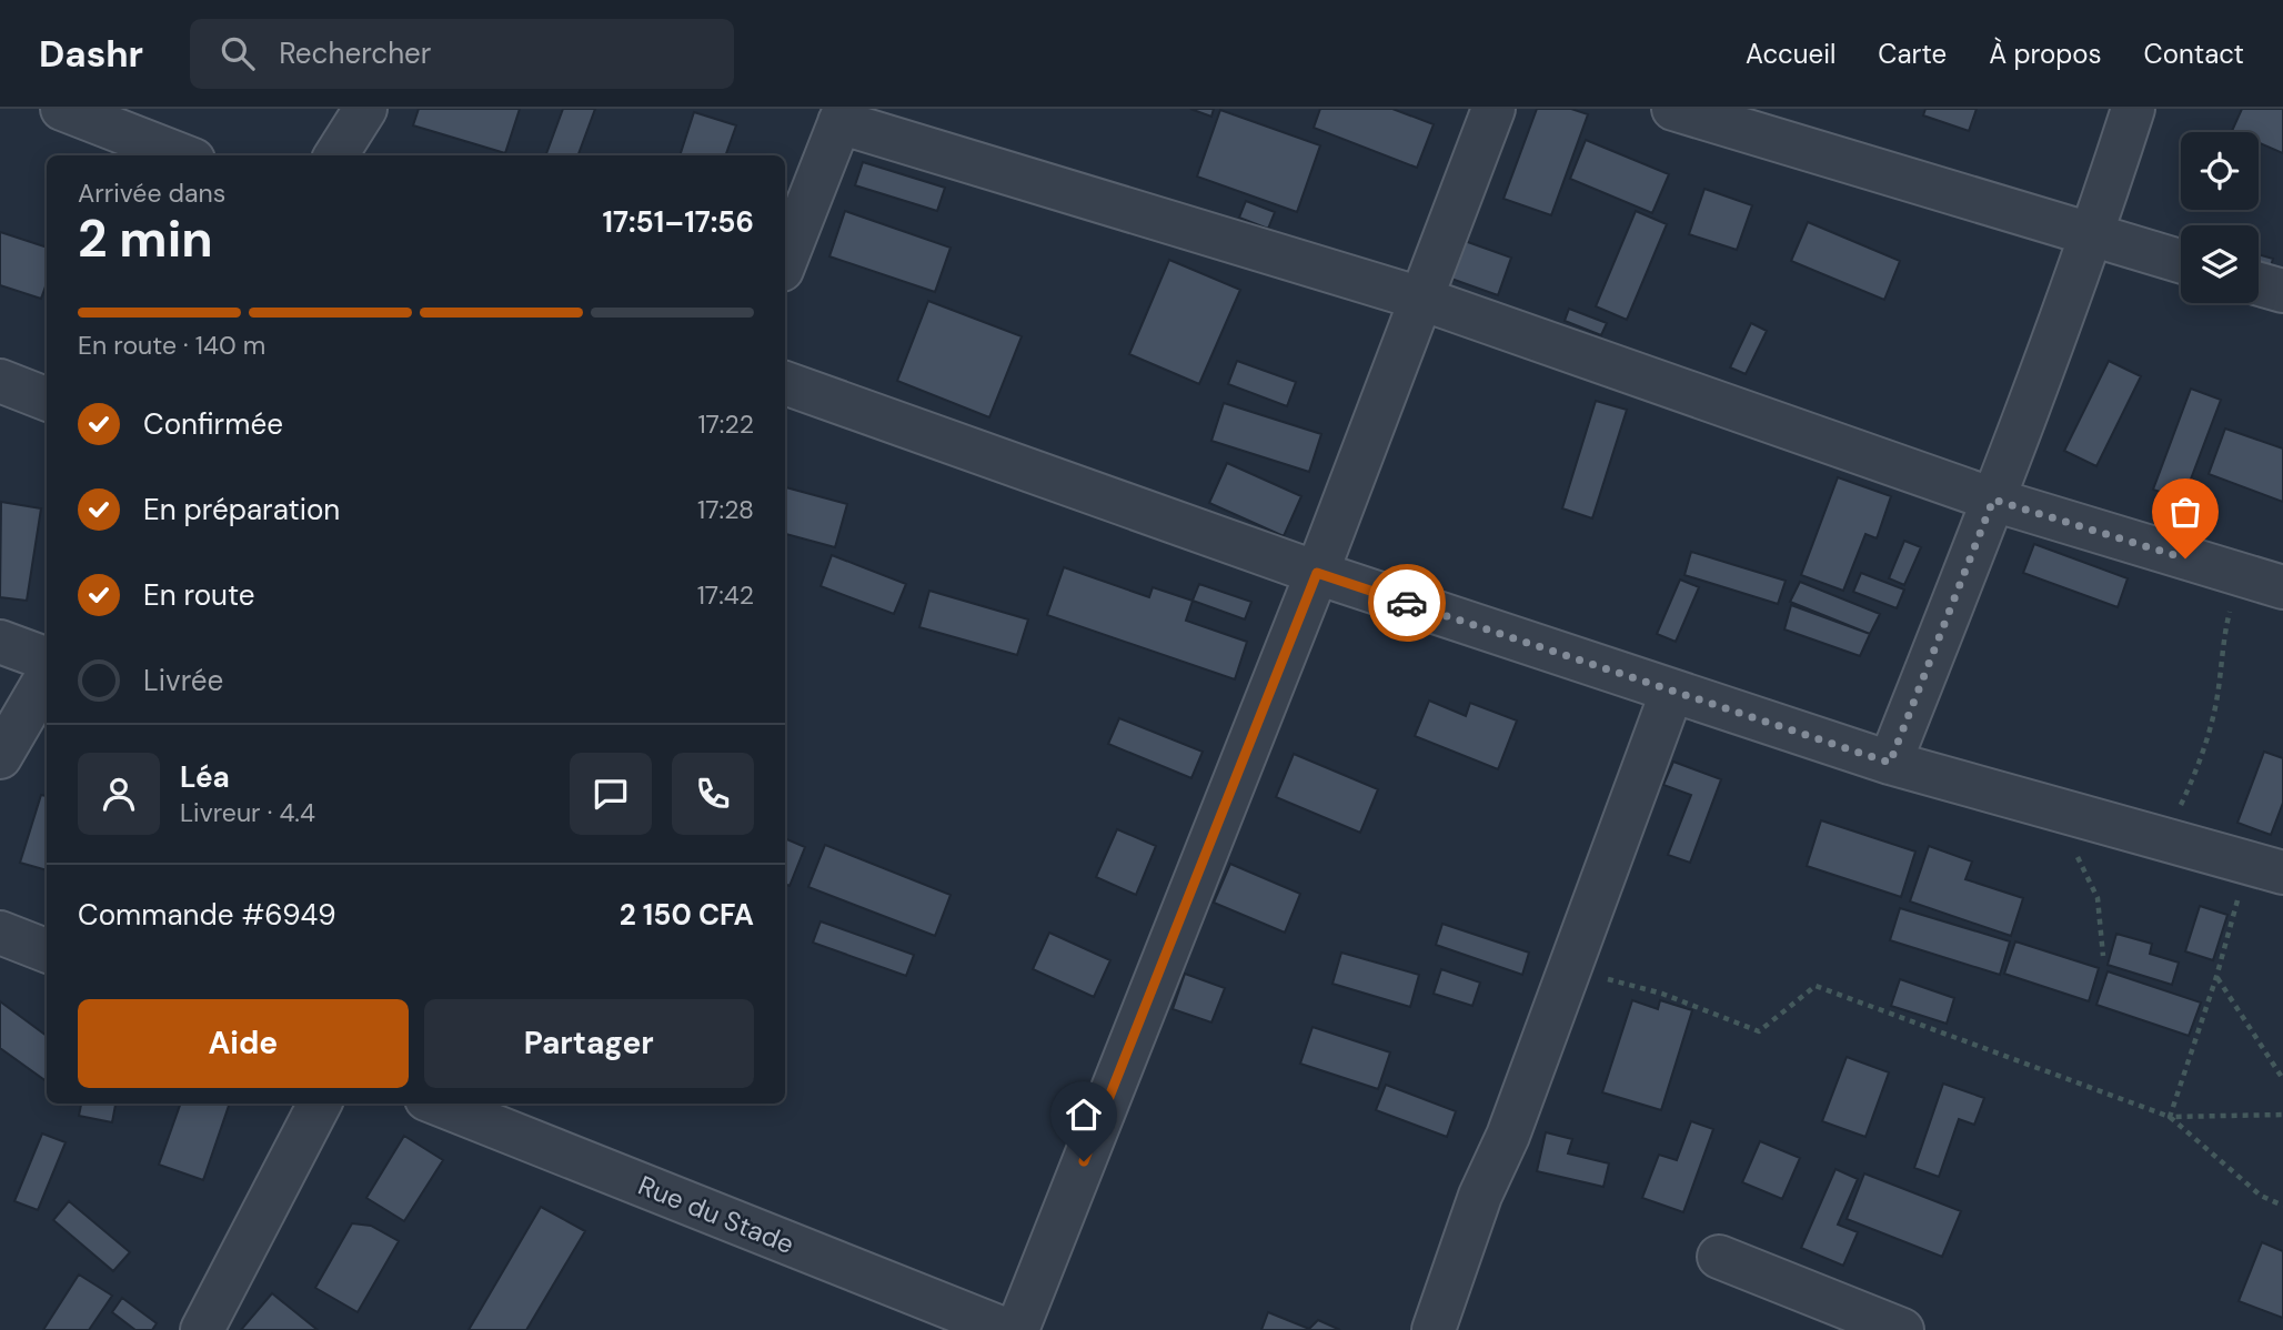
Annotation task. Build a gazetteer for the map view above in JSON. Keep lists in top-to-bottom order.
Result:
{
  "streets": {
    "street": ["Rue du Stade"]
  },
  "page": {
    "header": "Dashr",
    "search": "Rechercher",
    "nav": [
      "Accueil",
      "Carte",
      "À propos",
      "Contact"
    ],
    "heading": ["2 min", "Arrivée dans", "17:51–17:56"],
    "panel": [
      "Léa",
      "Livreur · 4.4",
      "Commande #6949",
      "2 150 CFA"
    ],
    "bar": "En route · 140 m",
    "list": [
      ["Confirmée", "17:22"],
      ["En préparation", "17:28"],
      ["En route", "17:42"],
      "Livrée"
    ],
    "buttons": ["Aide", "Partager"]
  }
}
